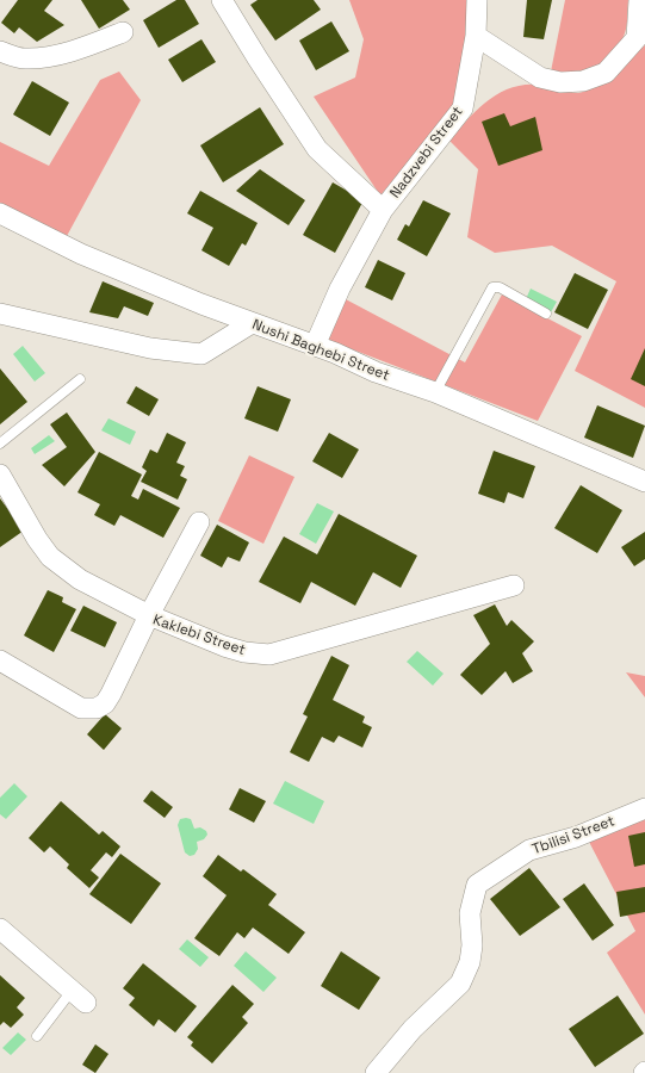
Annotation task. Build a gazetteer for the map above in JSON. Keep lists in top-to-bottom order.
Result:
{
  "streets": {
    "street": [
      "Nadzvebi Street",
      "Nushi Baghebi Street",
      "Kaklebi Street",
      "Tbilisi Street"
    ]
  },
  "crossings": [
    ["Nadzvebi Street", "Nushi Baghebi Street"]
  ]
}
